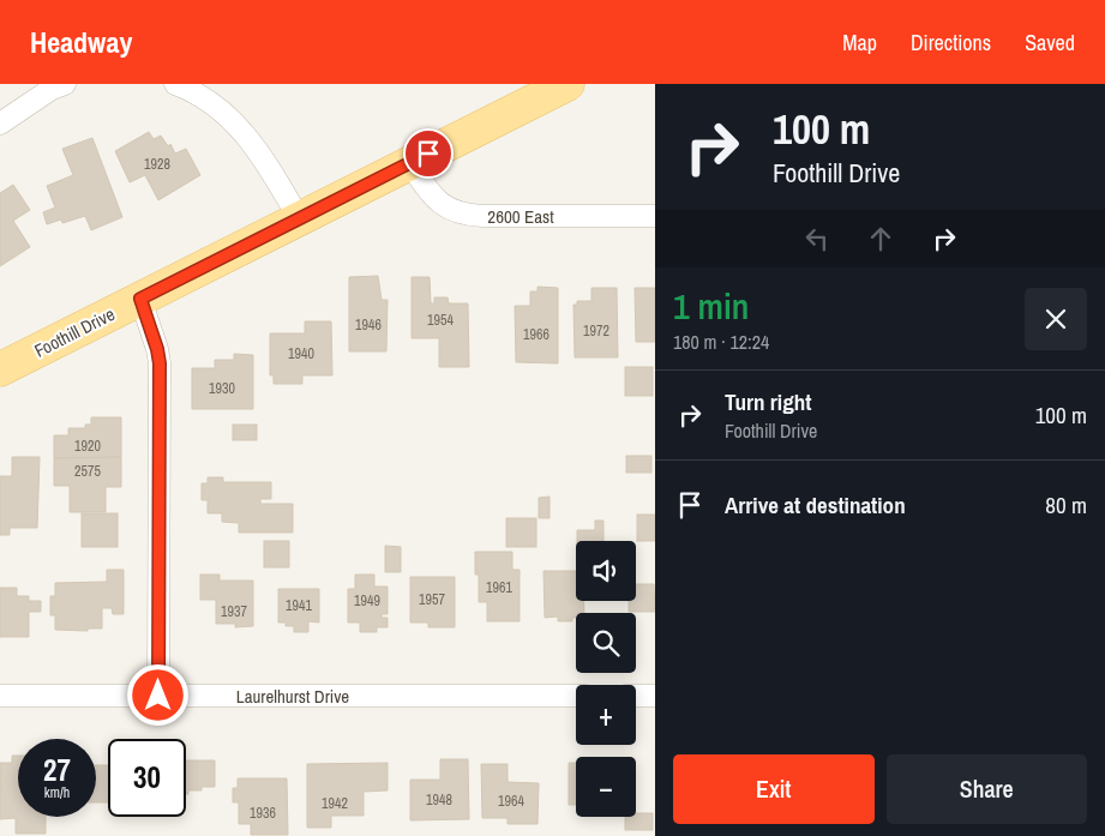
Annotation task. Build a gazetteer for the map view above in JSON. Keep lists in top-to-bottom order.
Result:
{
  "streets": {
    "main road": ["Foothill Drive"],
    "street": ["2600 East", "Laurelhurst Drive"]
  },
  "crossings": [
    ["2600 East", "Foothill Drive"]
  ],
  "house_numbers": [
    "1928",
    "1954",
    "1946",
    "1972",
    "1966",
    "1940",
    "1930",
    "1920",
    "2575",
    "1961",
    "1957",
    "1949",
    "1941",
    "1937",
    "1948",
    "1964",
    "1942",
    "1936"
  ],
  "page": {
    "header": "Headway",
    "nav": ["Map", "Directions", "Saved"],
    "turn": ["100 m", "Foothill Drive"],
    "heading": ["1 min", "180 m · 12:24"],
    "list": [
      {
        "name": "Turn right",
        "note": "Foothill Drive",
        "value": "100 m"
      },
      {
        "name": "Arrive at destination",
        "value": "80 m"
      }
    ],
    "map_buttons": ["+", "−"],
    "speed": "27 km/h",
    "limit": "30",
    "buttons": ["Exit", "Share"]
  }
}
